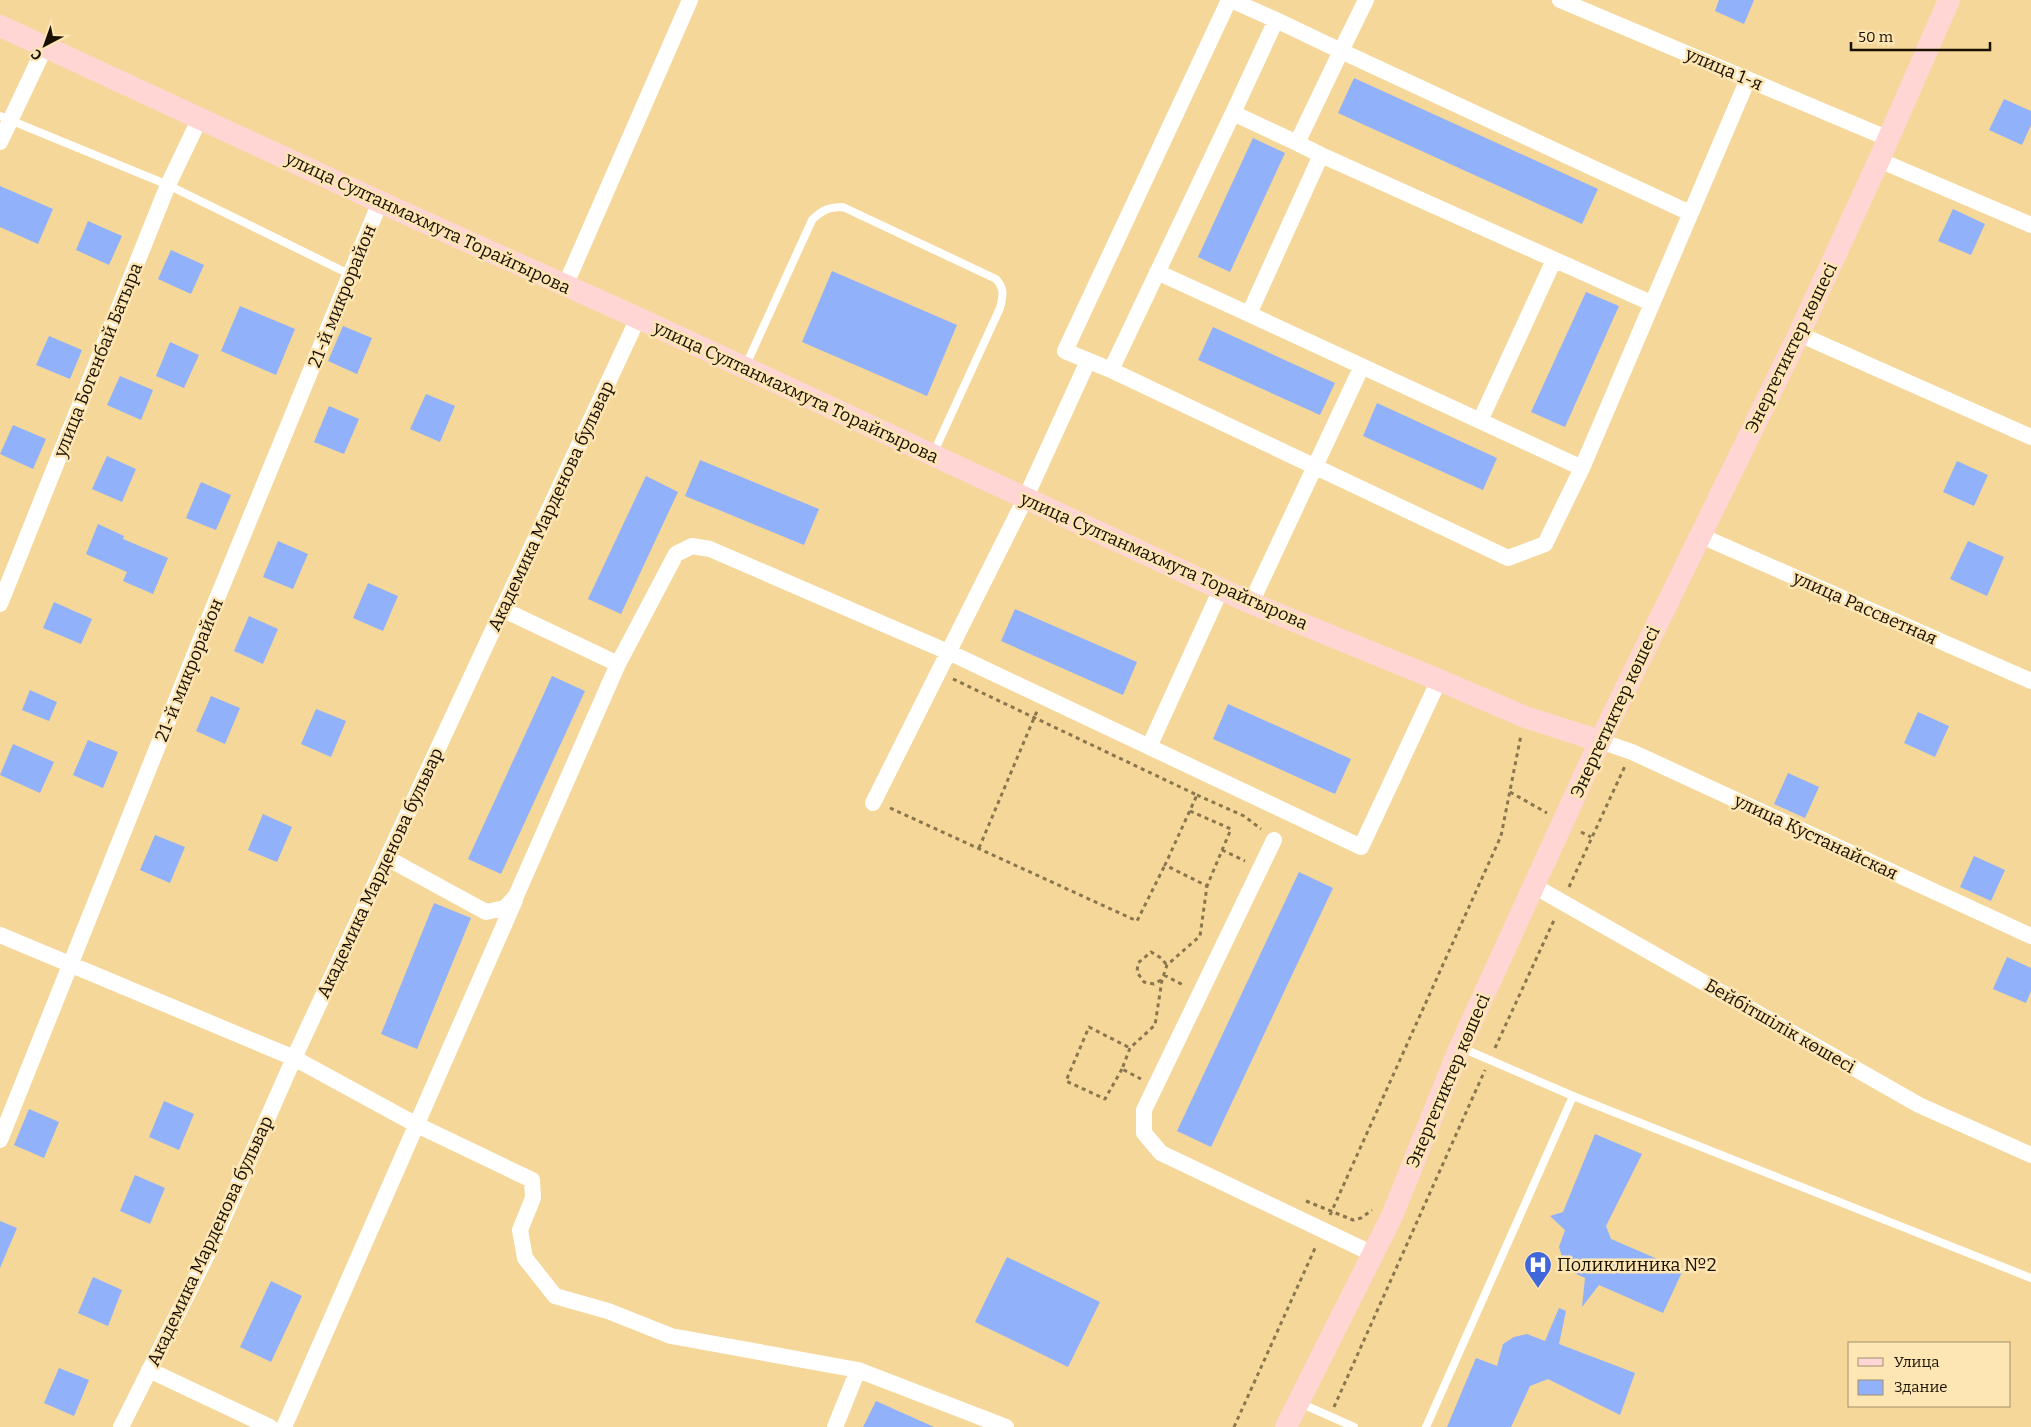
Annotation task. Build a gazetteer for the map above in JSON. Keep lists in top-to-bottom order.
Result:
{
  "streets": {
    "main road": ["улица Султанмахмута Торайгырова", "Энергетиктер көшесі"],
    "street": [
      "улица 1-я",
      "21-й микрорайон",
      "улица Богенбай Батыра",
      "Академика Марденова бульвар",
      "улица Рассветная",
      "улица Кустанайская",
      "Бейбітшілік көшесі"
    ]
  },
  "crossings": [
    ["улица 1-я", "Энергетиктер көшесі"],
    ["улица Султанмахмута Торайгырова", "21-й микрорайон"],
    ["улица Султанмахмута Торайгырова", "Энергетиктер көшесі"],
    ["улица Султанмахмута Торайгырова", "улица Богенбай Батыра"],
    ["улица Султанмахмута Торайгырова", "Академика Марденова бульвар"],
    ["улица Султанмахмута Торайгырова", "улица Кустанайская"],
    ["Энергетиктер көшесі", "улица Рассветная"],
    ["Энергетиктер көшесі", "улица Кустанайская"],
    ["Энергетиктер көшесі", "Бейбітшілік көшесі"]
  ],
  "places": {
    "hospital": ["Поликлиника №2"]
  },
  "legend": ["Улица", "Здание"],
  "scale_bar": "50 m",
  "north": "bottom left"
}
